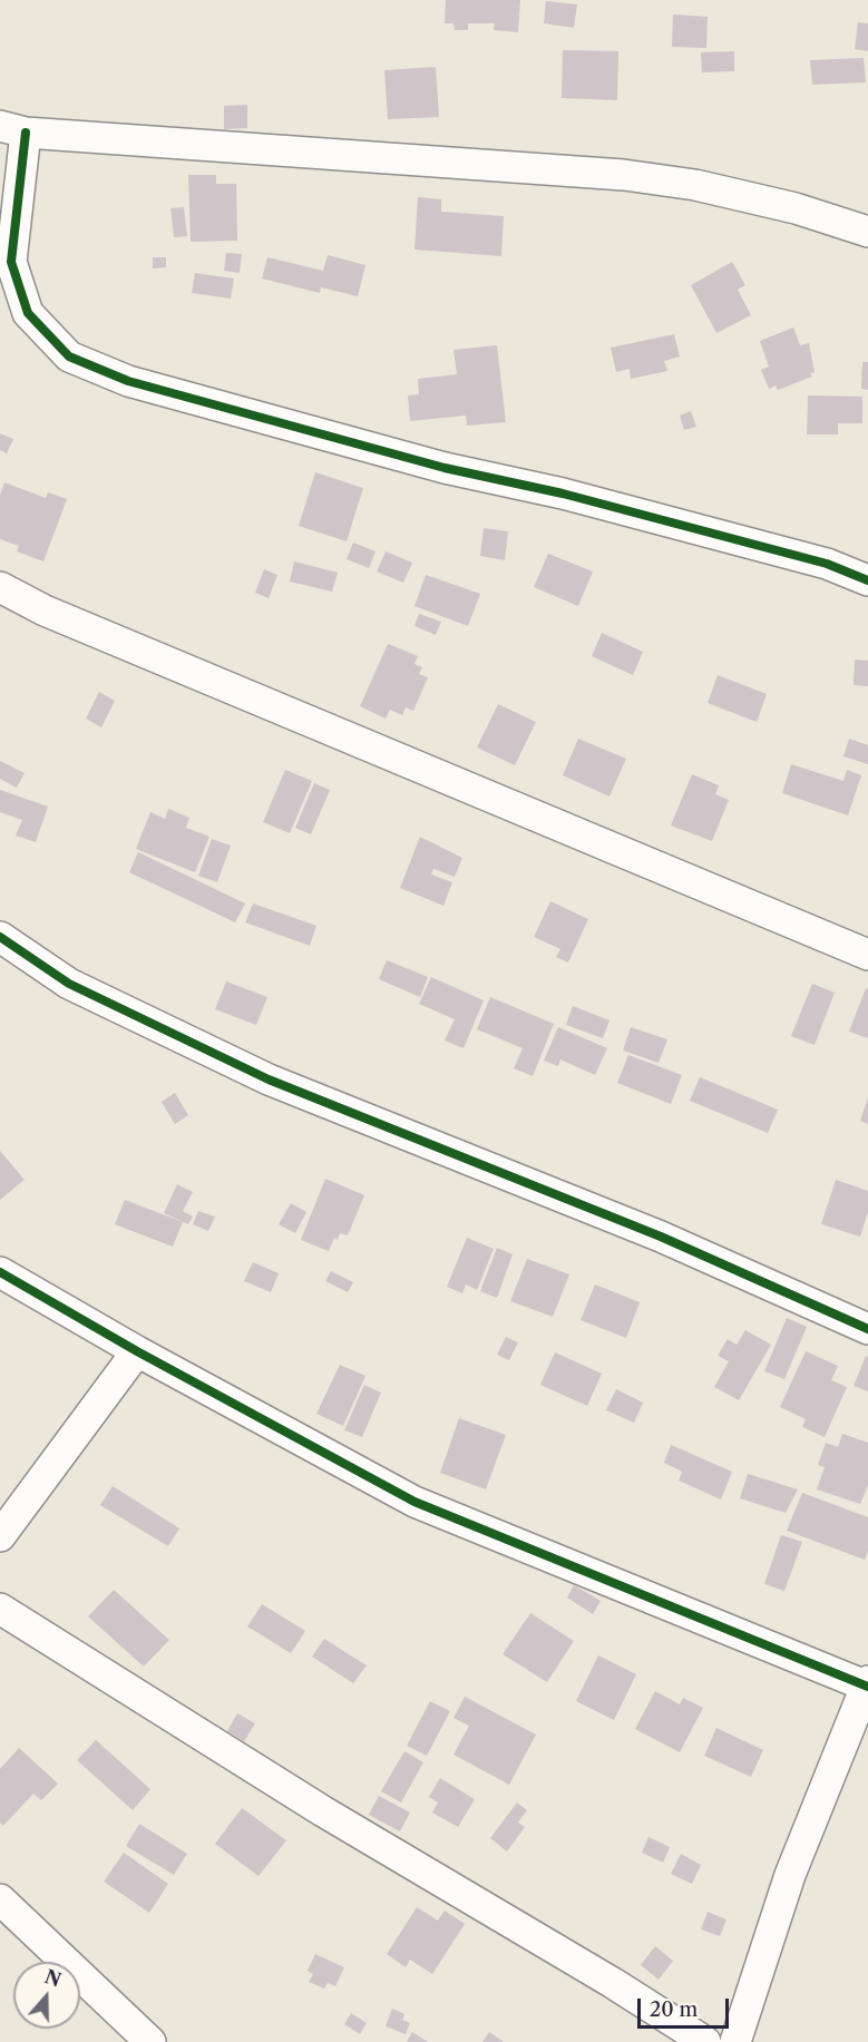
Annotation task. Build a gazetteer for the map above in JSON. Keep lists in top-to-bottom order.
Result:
{
  "scale_bar": "20 m",
  "north": "top"
}
